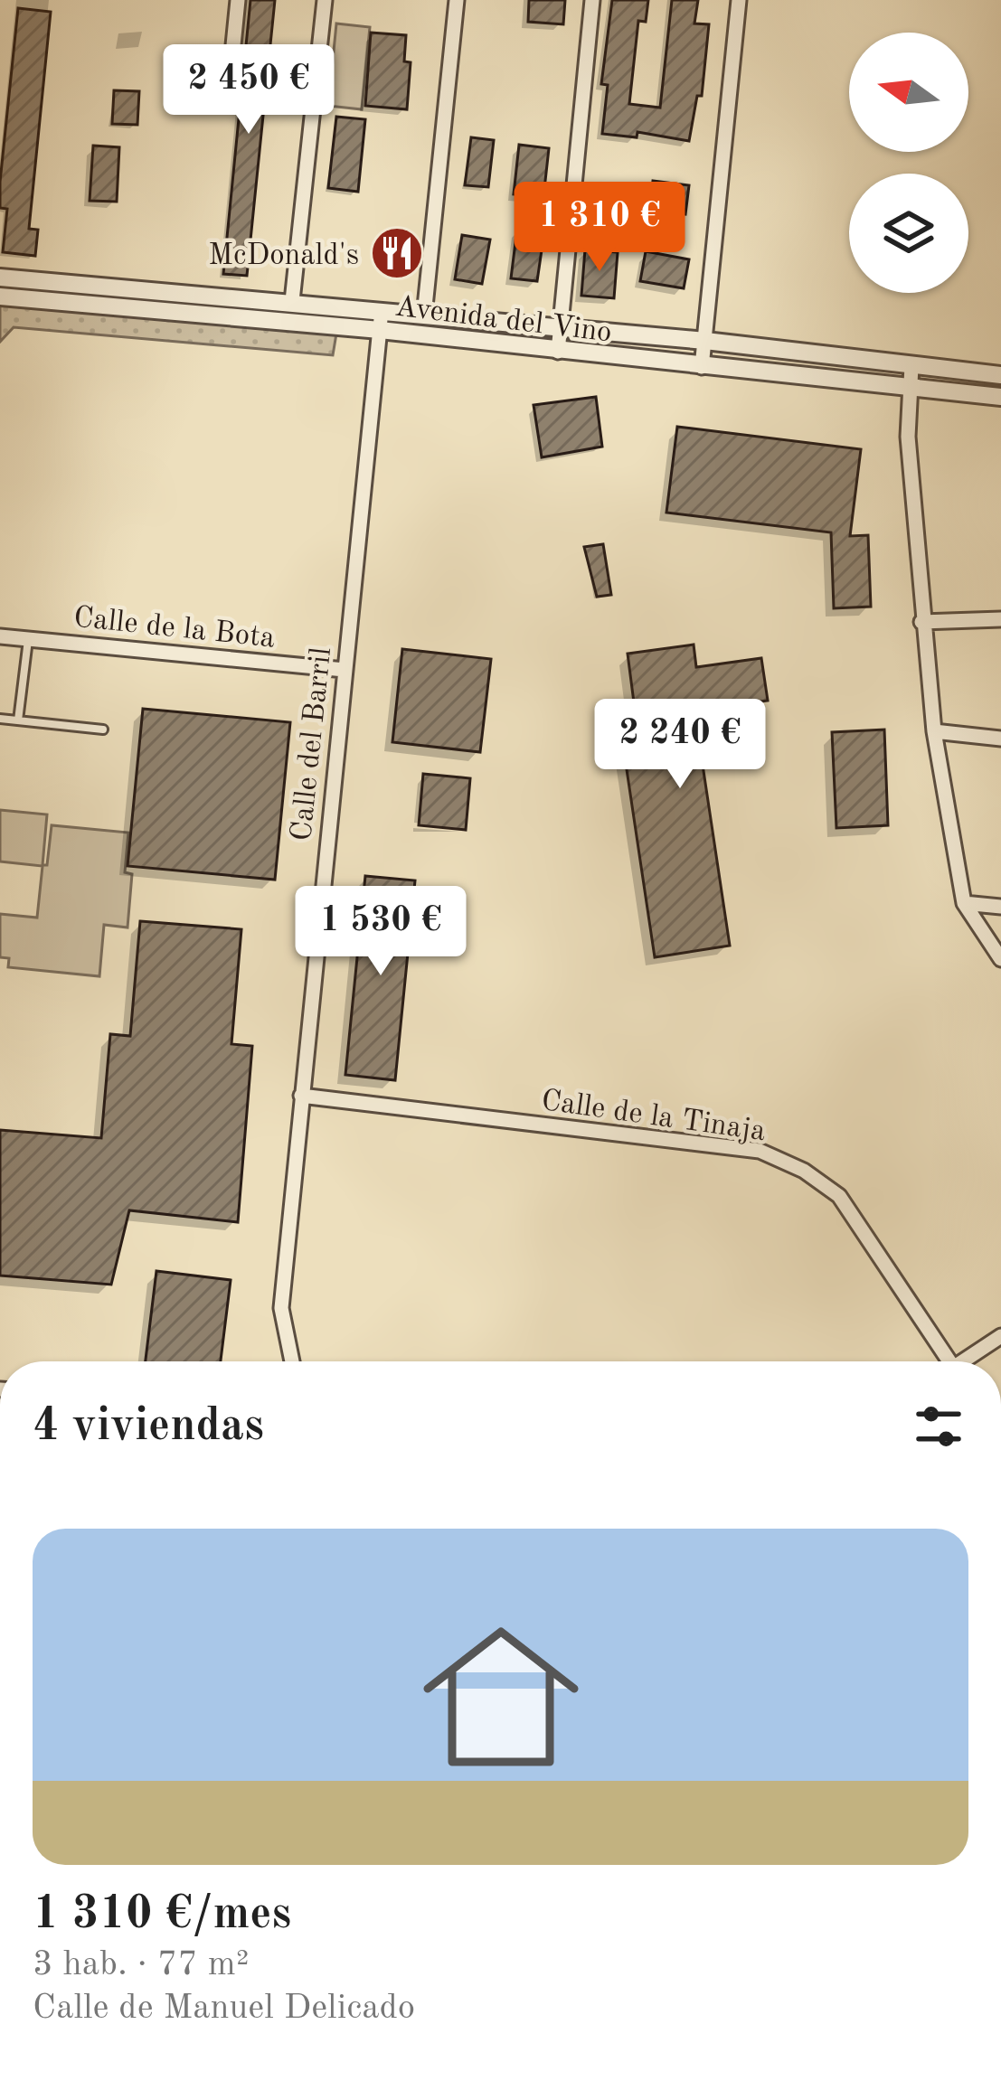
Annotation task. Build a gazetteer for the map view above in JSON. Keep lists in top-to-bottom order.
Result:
{
  "streets": {
    "street": [
      "Avenida del Vino",
      "Calle de la Bota",
      "Calle del Barril",
      "Calle de la Tinaja"
    ]
  },
  "crossings": [
    ["Avenida del Vino", "Calle del Barril"],
    ["Calle de la Bota", "Calle del Barril"],
    ["Calle del Barril", "Calle de la Tinaja"]
  ],
  "places": {
    "restaurant": ["McDonald's"]
  },
  "north": "left",
  "page": {
    "price": [
      "2 450 €",
      "1 310 €",
      "2 240 €",
      "1 530 €"
    ],
    "heading": "4 viviendas",
    "list": [
      {
        "name": "1 310 €/mes",
        "note": "3 hab. · 77 m² · Calle de Manuel Delicado"
      }
    ]
  }
}
